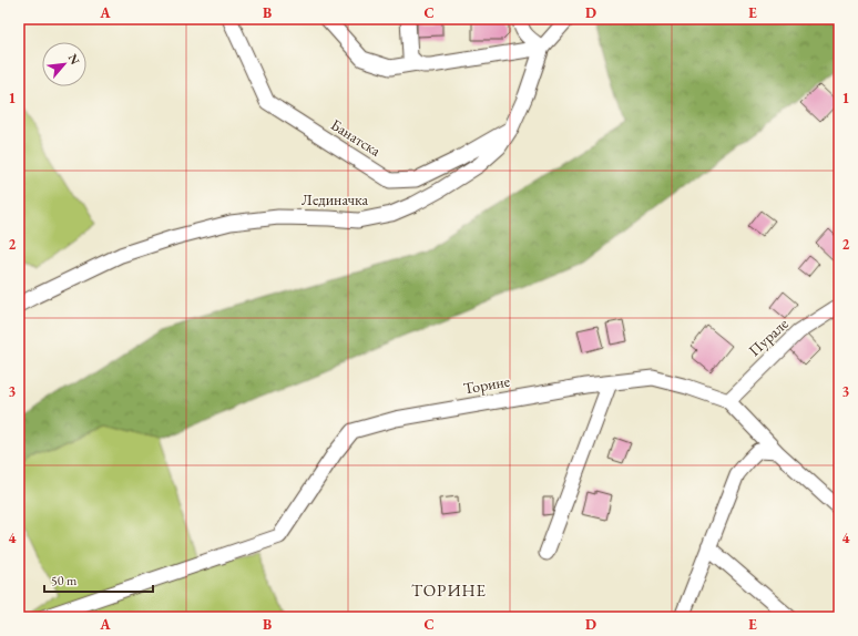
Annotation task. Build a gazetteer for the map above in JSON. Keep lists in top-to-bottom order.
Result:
{
  "streets": {
    "street": [
      "Банатска",
      "Лединачка",
      "Пурале",
      "Торине"
    ]
  },
  "crossings": [
    ["Банатска", "Лединачка"],
    ["Пурале", "Торине"]
  ],
  "districts": ["ТОРИНЕ"],
  "scale_bar": "50 m",
  "north": "top right",
  "grid": {
    "columns": [
      "A",
      "B",
      "C",
      "D",
      "E"
    ],
    "rows": [
      "1",
      "2",
      "3",
      "4"
    ]
  }
}
